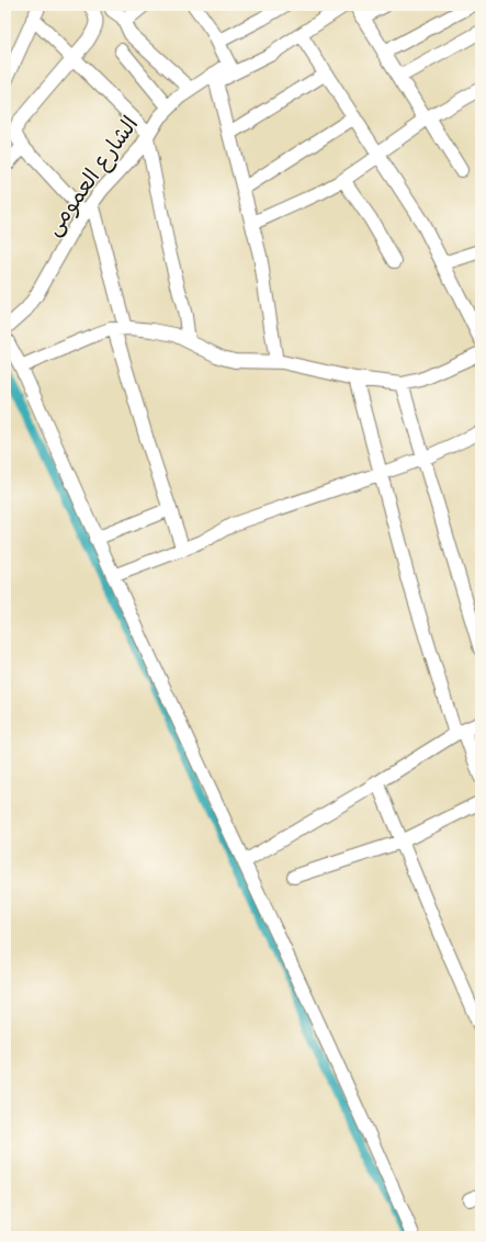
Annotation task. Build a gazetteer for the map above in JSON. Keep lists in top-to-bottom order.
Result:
{
  "streets": {
    "street": ["الشارع العمومى"]
  }
}
